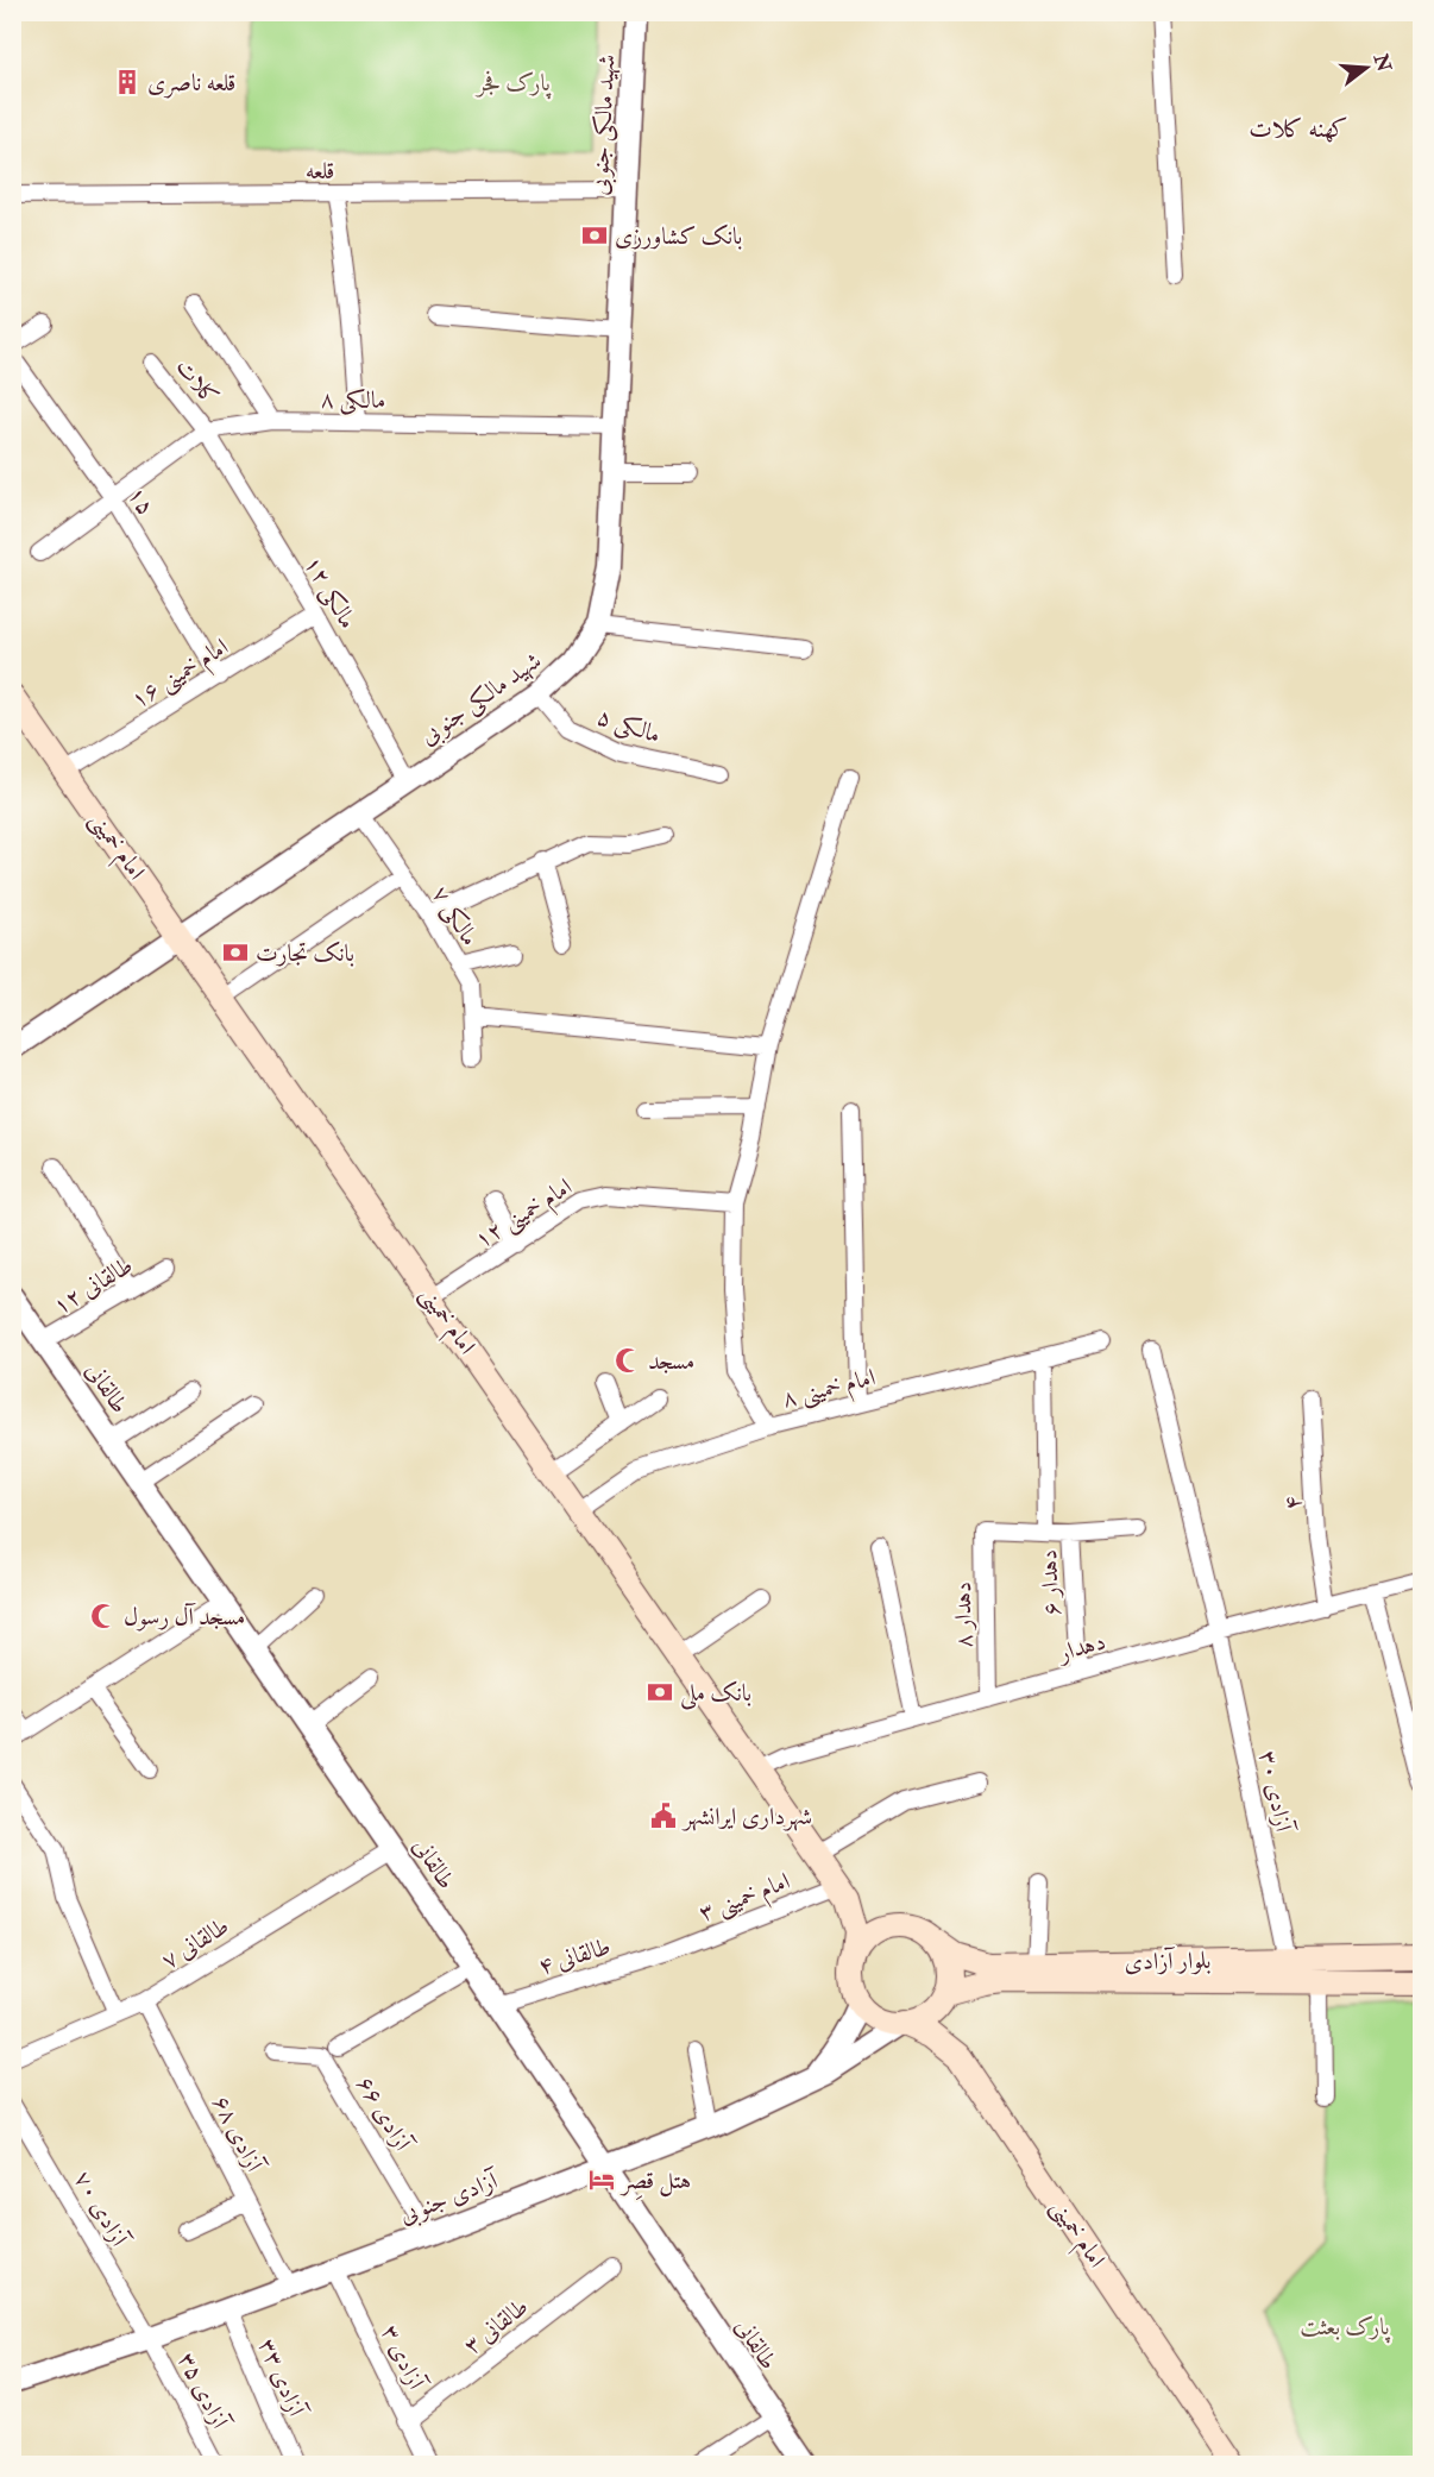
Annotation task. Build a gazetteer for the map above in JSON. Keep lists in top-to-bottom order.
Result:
{
  "streets": {
    "main road": ["امام خمینی", "بلوار آزادی"],
    "street": [
      "شهید مالکی جنوبی",
      "قلعه",
      "کلات",
      "مالکی ۸",
      "۱۵",
      "مالکی ۱۲",
      "امام خمینی ۱۶",
      "مالکی ۵",
      "مالکی ۷",
      "امام خمینی ۱۲",
      "طالقانی ۱۲",
      "طالقانی",
      "امام خمینی ۸",
      "۴",
      "دهدار ۶",
      "دهدار ۸",
      "دهدار",
      "آزادی ۳۰",
      "امام خمینی ۳",
      "طالقانی ۷",
      "طالقانی ۴",
      "آزادی ۶۶",
      "آزادی ۶۸",
      "آزادی جنوبی",
      "آزادی ۷۰",
      "طالقانی ۳",
      "آزادی ۳",
      "آزادی ۳۳",
      "آزادی ۳۵"
    ]
  },
  "crossings": [
    ["شهید مالکی جنوبی", "قلعه"],
    ["شهید مالکی جنوبی", "مالکی ۸"],
    ["شهید مالکی جنوبی", "مالکی ۱۲"],
    ["شهید مالکی جنوبی", "مالکی ۵"],
    ["شهید مالکی جنوبی", "امام خمینی"],
    ["شهید مالکی جنوبی", "مالکی ۷"],
    ["کلات", "مالکی ۸"],
    ["کلات", "مالکی ۱۲"],
    ["مالکی ۸", "۱۵"],
    ["مالکی ۸", "مالکی ۱۲"],
    ["۱۵", "امام خمینی ۱۶"],
    ["مالکی ۱۲", "امام خمینی ۱۶"],
    ["امام خمینی ۱۶", "امام خمینی"],
    ["امام خمینی", "امام خمینی ۱۲"],
    ["امام خمینی", "امام خمینی ۸"],
    ["امام خمینی", "دهدار"],
    ["امام خمینی", "امام خمینی ۳"],
    ["امام خمینی", "بلوار آزادی"],
    ["امام خمینی", "آزادی جنوبی"],
    ["طالقانی ۱۲", "طالقانی"],
    ["طالقانی", "طالقانی ۷"],
    ["طالقانی", "طالقانی ۴"],
    ["طالقانی", "آزادی جنوبی"],
    ["۴", "دهدار"],
    ["دهدار ۶", "دهدار"],
    ["دهدار ۸", "دهدار"],
    ["دهدار", "آزادی ۳۰"],
    ["آزادی ۳۰", "بلوار آزادی"],
    ["امام خمینی ۳", "طالقانی ۴"],
    ["امام خمینی ۳", "بلوار آزادی"],
    ["طالقانی ۷", "آزادی ۶۸"],
    ["آزادی ۶۶", "آزادی جنوبی"],
    ["آزادی ۶۸", "آزادی جنوبی"],
    ["آزادی جنوبی", "آزادی ۷۰"],
    ["آزادی جنوبی", "آزادی ۳"],
    ["آزادی جنوبی", "آزادی ۳۳"],
    ["آزادی جنوبی", "آزادی ۳۵"],
    ["آزادی ۷۰", "آزادی ۳۵"],
    ["طالقانی ۳", "آزادی ۳"]
  ],
  "districts": ["کهنه کلات"],
  "parks": ["پارک فجر", "پارک بعثت"],
  "places": {
    "building": ["قلعه ناصری"],
    "bank": ["بانک کشاورزی", "بانک تجارت", "بانک ملی"],
    "mosque": ["مسجد", "مسجد آل رسول"],
    "public building": ["شهرداری ایرانشهر"],
    "hotel": ["هتل قصِر"]
  },
  "north": "right"
}
